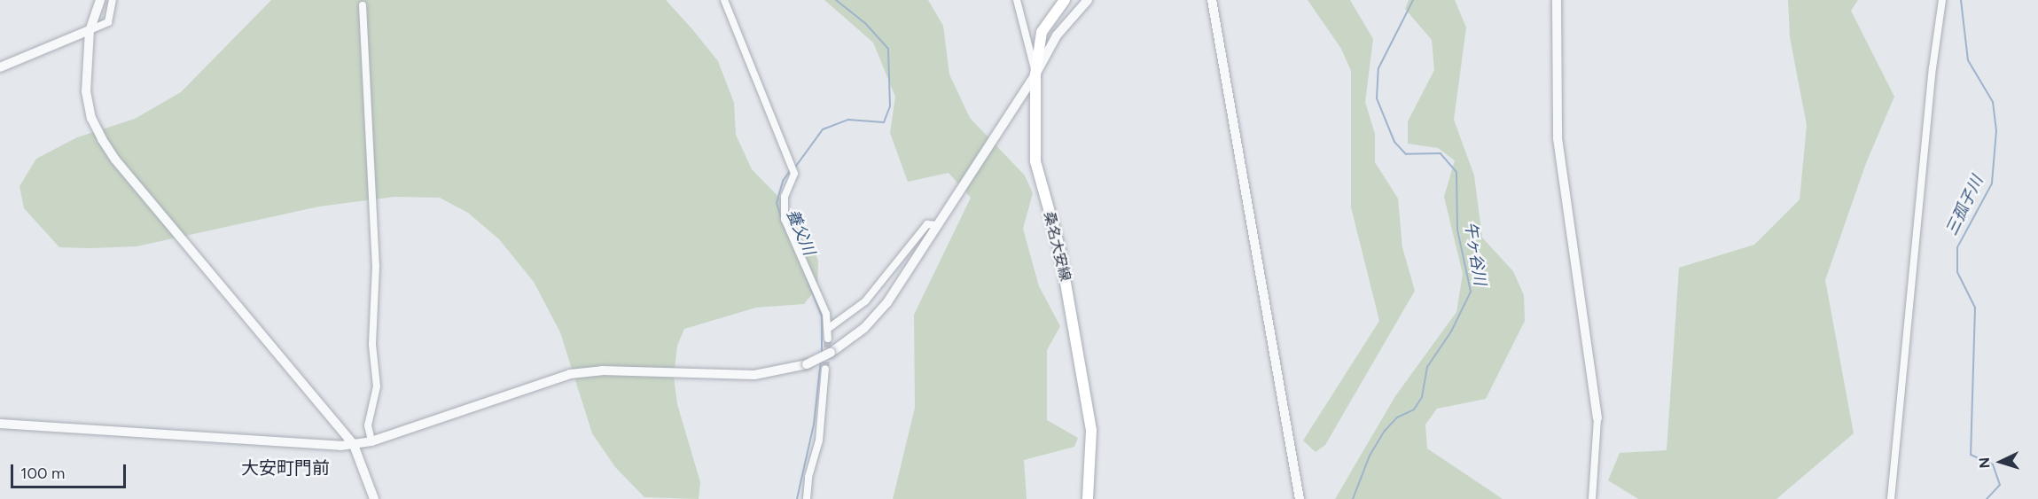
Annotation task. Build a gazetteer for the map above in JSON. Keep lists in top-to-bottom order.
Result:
{
  "streets": {
    "main road": ["桑名大安線"]
  },
  "districts": ["大安町門前"],
  "water": ["三孤子川", "養父川", "午ヶ谷川"],
  "scale_bar": "100 m",
  "north": "left"
}
